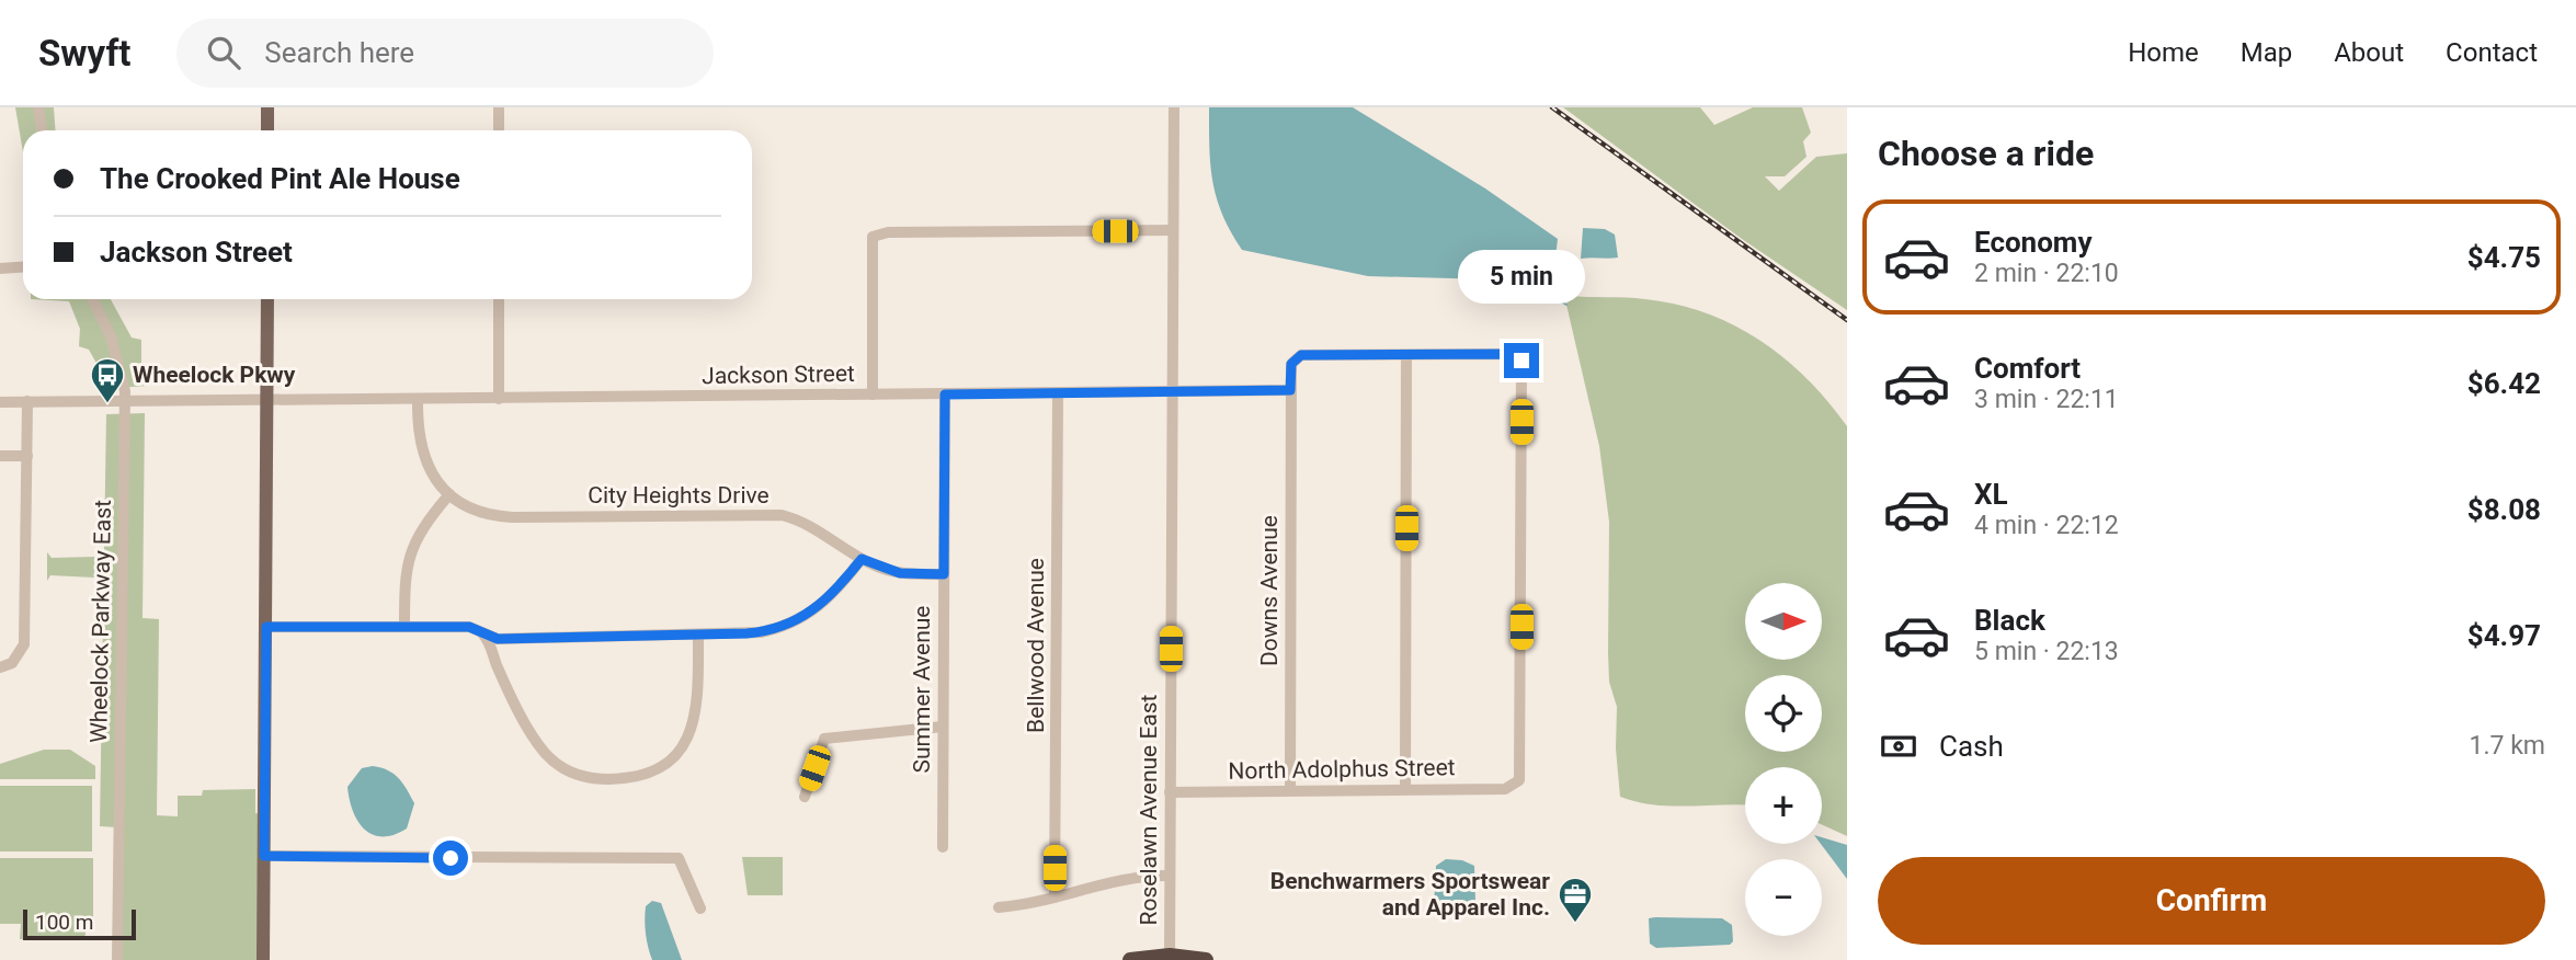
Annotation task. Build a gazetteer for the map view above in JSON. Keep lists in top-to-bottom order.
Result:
{
  "streets": {
    "street": [
      "Jackson Street",
      "City Heights Drive",
      "Downs Avenue",
      "Wheelock Parkway East",
      "Bellwood Avenue",
      "Summer Avenue",
      "North Adolphus Street",
      "Roselawn Avenue East"
    ]
  },
  "crossings": [
    ["Jackson Street", "Downs Avenue"],
    ["Jackson Street", "Wheelock Parkway East"],
    ["Jackson Street", "Bellwood Avenue"],
    ["Jackson Street", "Summer Avenue"],
    ["Jackson Street", "Roselawn Avenue East"],
    ["City Heights Drive", "Summer Avenue"],
    ["Downs Avenue", "North Adolphus Street"],
    ["North Adolphus Street", "Roselawn Avenue East"]
  ],
  "places": {
    "bus stop": ["Wheelock Pkwy"],
    "office": ["Benchwarmers Sportswear and Apparel Inc."]
  },
  "scale_bar": "100 m",
  "north": "right",
  "page": {
    "header": "Swyft",
    "search": "Search here",
    "nav": [
      "Home",
      "Map",
      "About",
      "Contact"
    ],
    "heading": "Choose a ride",
    "banner": ["The Crooked Pint Ale House", "Jackson Street"],
    "list": [
      {
        "name": "Economy",
        "note": "2 min · 22:10",
        "value": "$4.75"
      },
      {
        "name": "Comfort",
        "note": "3 min · 22:11",
        "value": "$6.42"
      },
      {
        "name": "XL",
        "note": "4 min · 22:12",
        "value": "$8.08"
      },
      {
        "name": "Black",
        "note": "5 min · 22:13",
        "value": "$4.97"
      }
    ],
    "bubble": "5 min",
    "map_buttons": ["+", "−"],
    "pay": ["Cash", "1.7 km"],
    "buttons": "Confirm",
    "scale": "100 m"
  }
}
